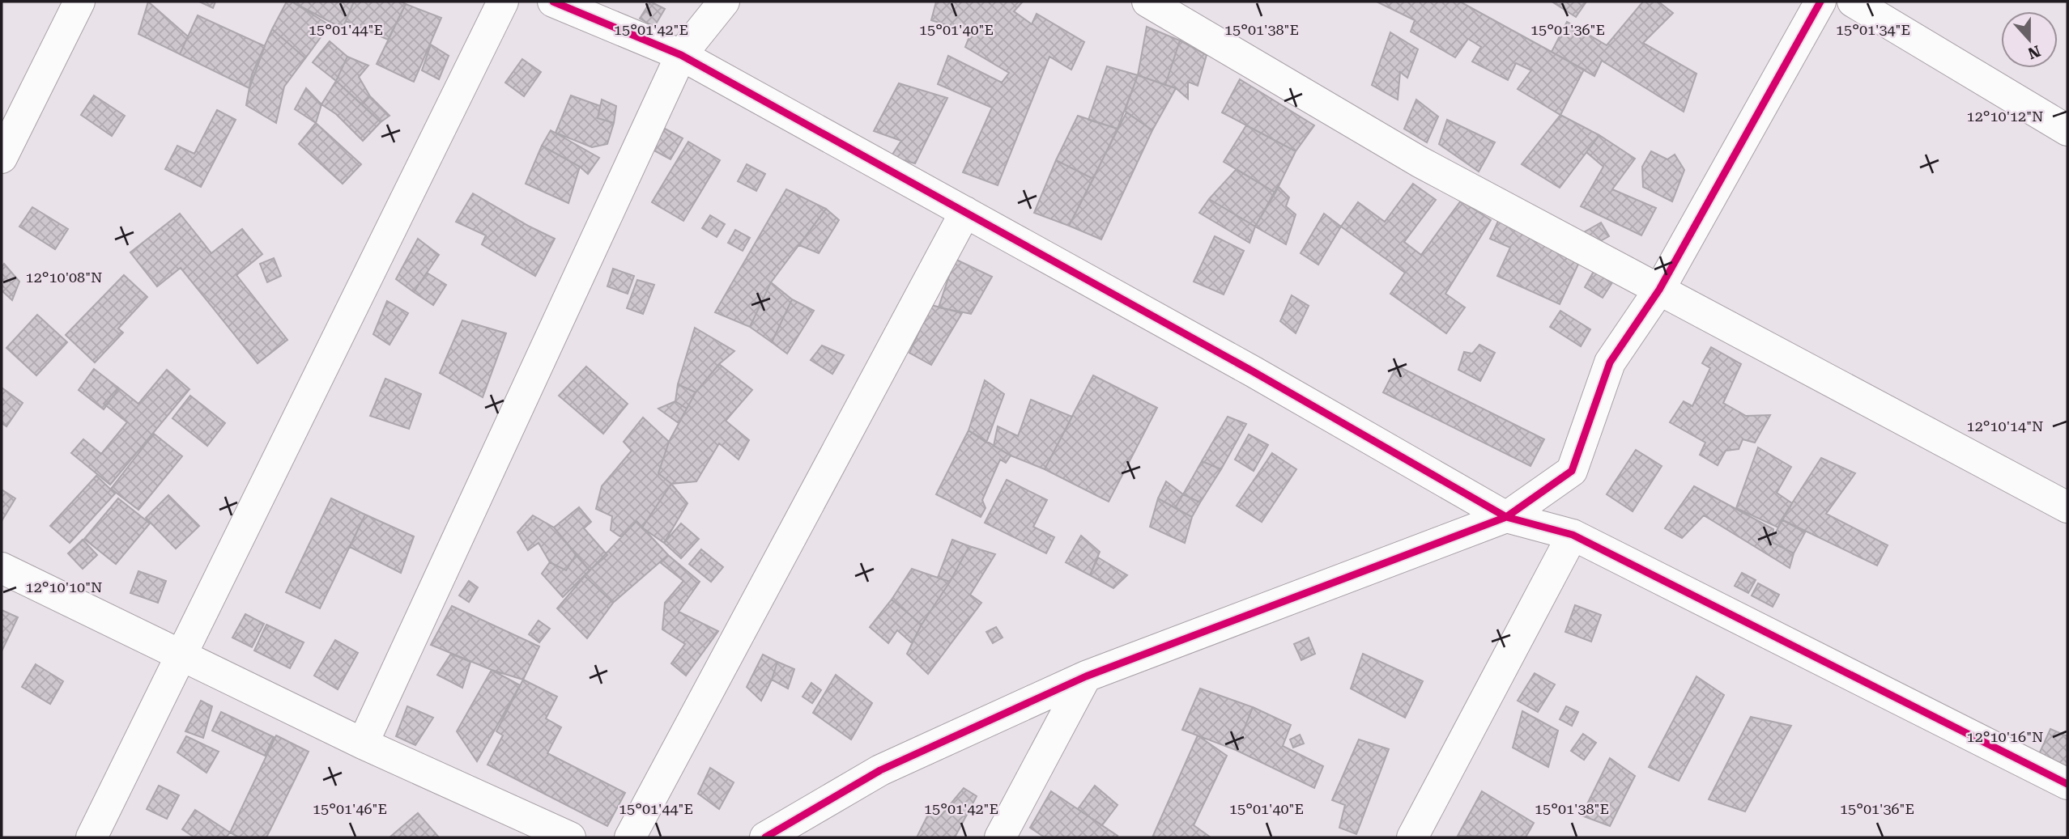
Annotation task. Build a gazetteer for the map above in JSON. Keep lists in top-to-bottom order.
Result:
{
  "north": "bottom",
  "coordinates": [
    "15°01'36\"E",
    "15°01'44\"E",
    "15°01'42\"E",
    "15°01'40\"E",
    "15°01'38\"E",
    "15°01'34\"E",
    "12°10'12\"N",
    "12°10'08\"N",
    "12°10'14\"N",
    "12°10'10\"N",
    "12°10'16\"N",
    "15°01'46\"E"
  ]
}
